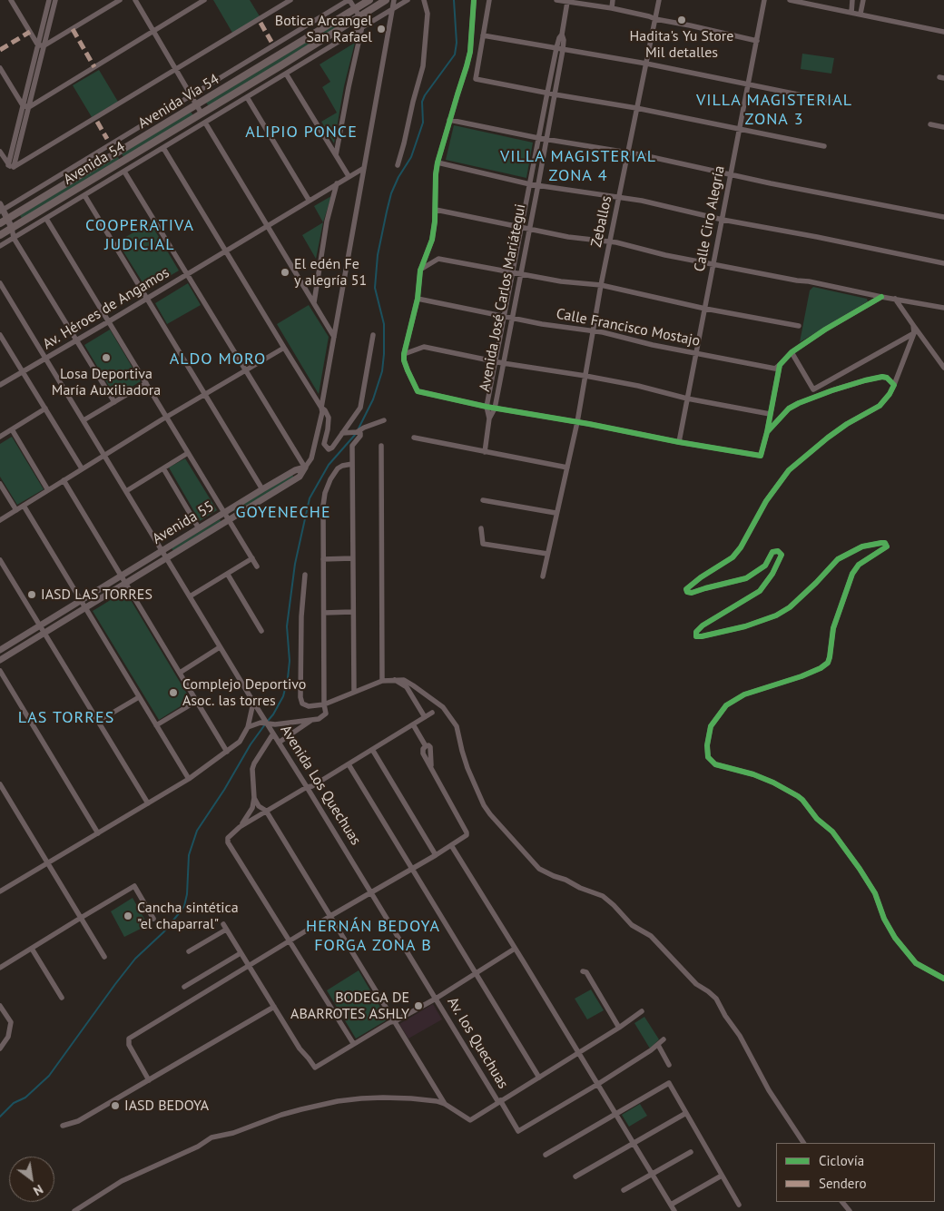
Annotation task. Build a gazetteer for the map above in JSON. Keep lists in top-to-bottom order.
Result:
{
  "streets": {
    "main road": ["Avenida Vía 54", "Avenida 54"],
    "street": [
      "Calle Ciro Alegría",
      "Zeballos",
      "Avenida José Carlos Mariátegui",
      "Av. Héroes de Angamos",
      "Calle Francisco Mostajo",
      "Avenida 55",
      "Avenida Los Quechuas",
      "Av. los Quechuas"
    ]
  },
  "crossings": [
    ["Avenida Vía 54", "Avenida 54"],
    ["Calle Ciro Alegría", "Calle Francisco Mostajo"],
    ["Zeballos", "Calle Francisco Mostajo"],
    ["Avenida José Carlos Mariátegui", "Calle Francisco Mostajo"],
    ["Av. Héroes de Angamos", "Avenida Los Quechuas"],
    ["Avenida 55", "Avenida Los Quechuas"],
    ["Avenida Los Quechuas", "Av. los Quechuas"]
  ],
  "districts": [
    "VILLA MAGISTERIAL ZONA 3",
    "ALIPIO PONCE",
    "VILLA MAGISTERIAL ZONA 4",
    "COOPERATIVA JUDICIAL",
    "ALDO MORO",
    "GOYENECHE",
    "LAS TORRES",
    "HERNÁN BEDOYA FORGA ZONA B"
  ],
  "places": [
    "Hadita's Yu Store Mil detalles",
    "Botica Arcangel San Rafael",
    "El edén Fe y alegría 51",
    "Losa Deportiva María Auxiliadora",
    "IASD LAS TORRES",
    "Complejo Deportivo Asoc. las torres",
    "Cancha sintética \"el chaparral\"",
    "BODEGA DE ABARROTES ASHLY",
    "IASD BEDOYA"
  ],
  "legend": ["Ciclovía", "Sendero"],
  "north": "bottom right"
}
